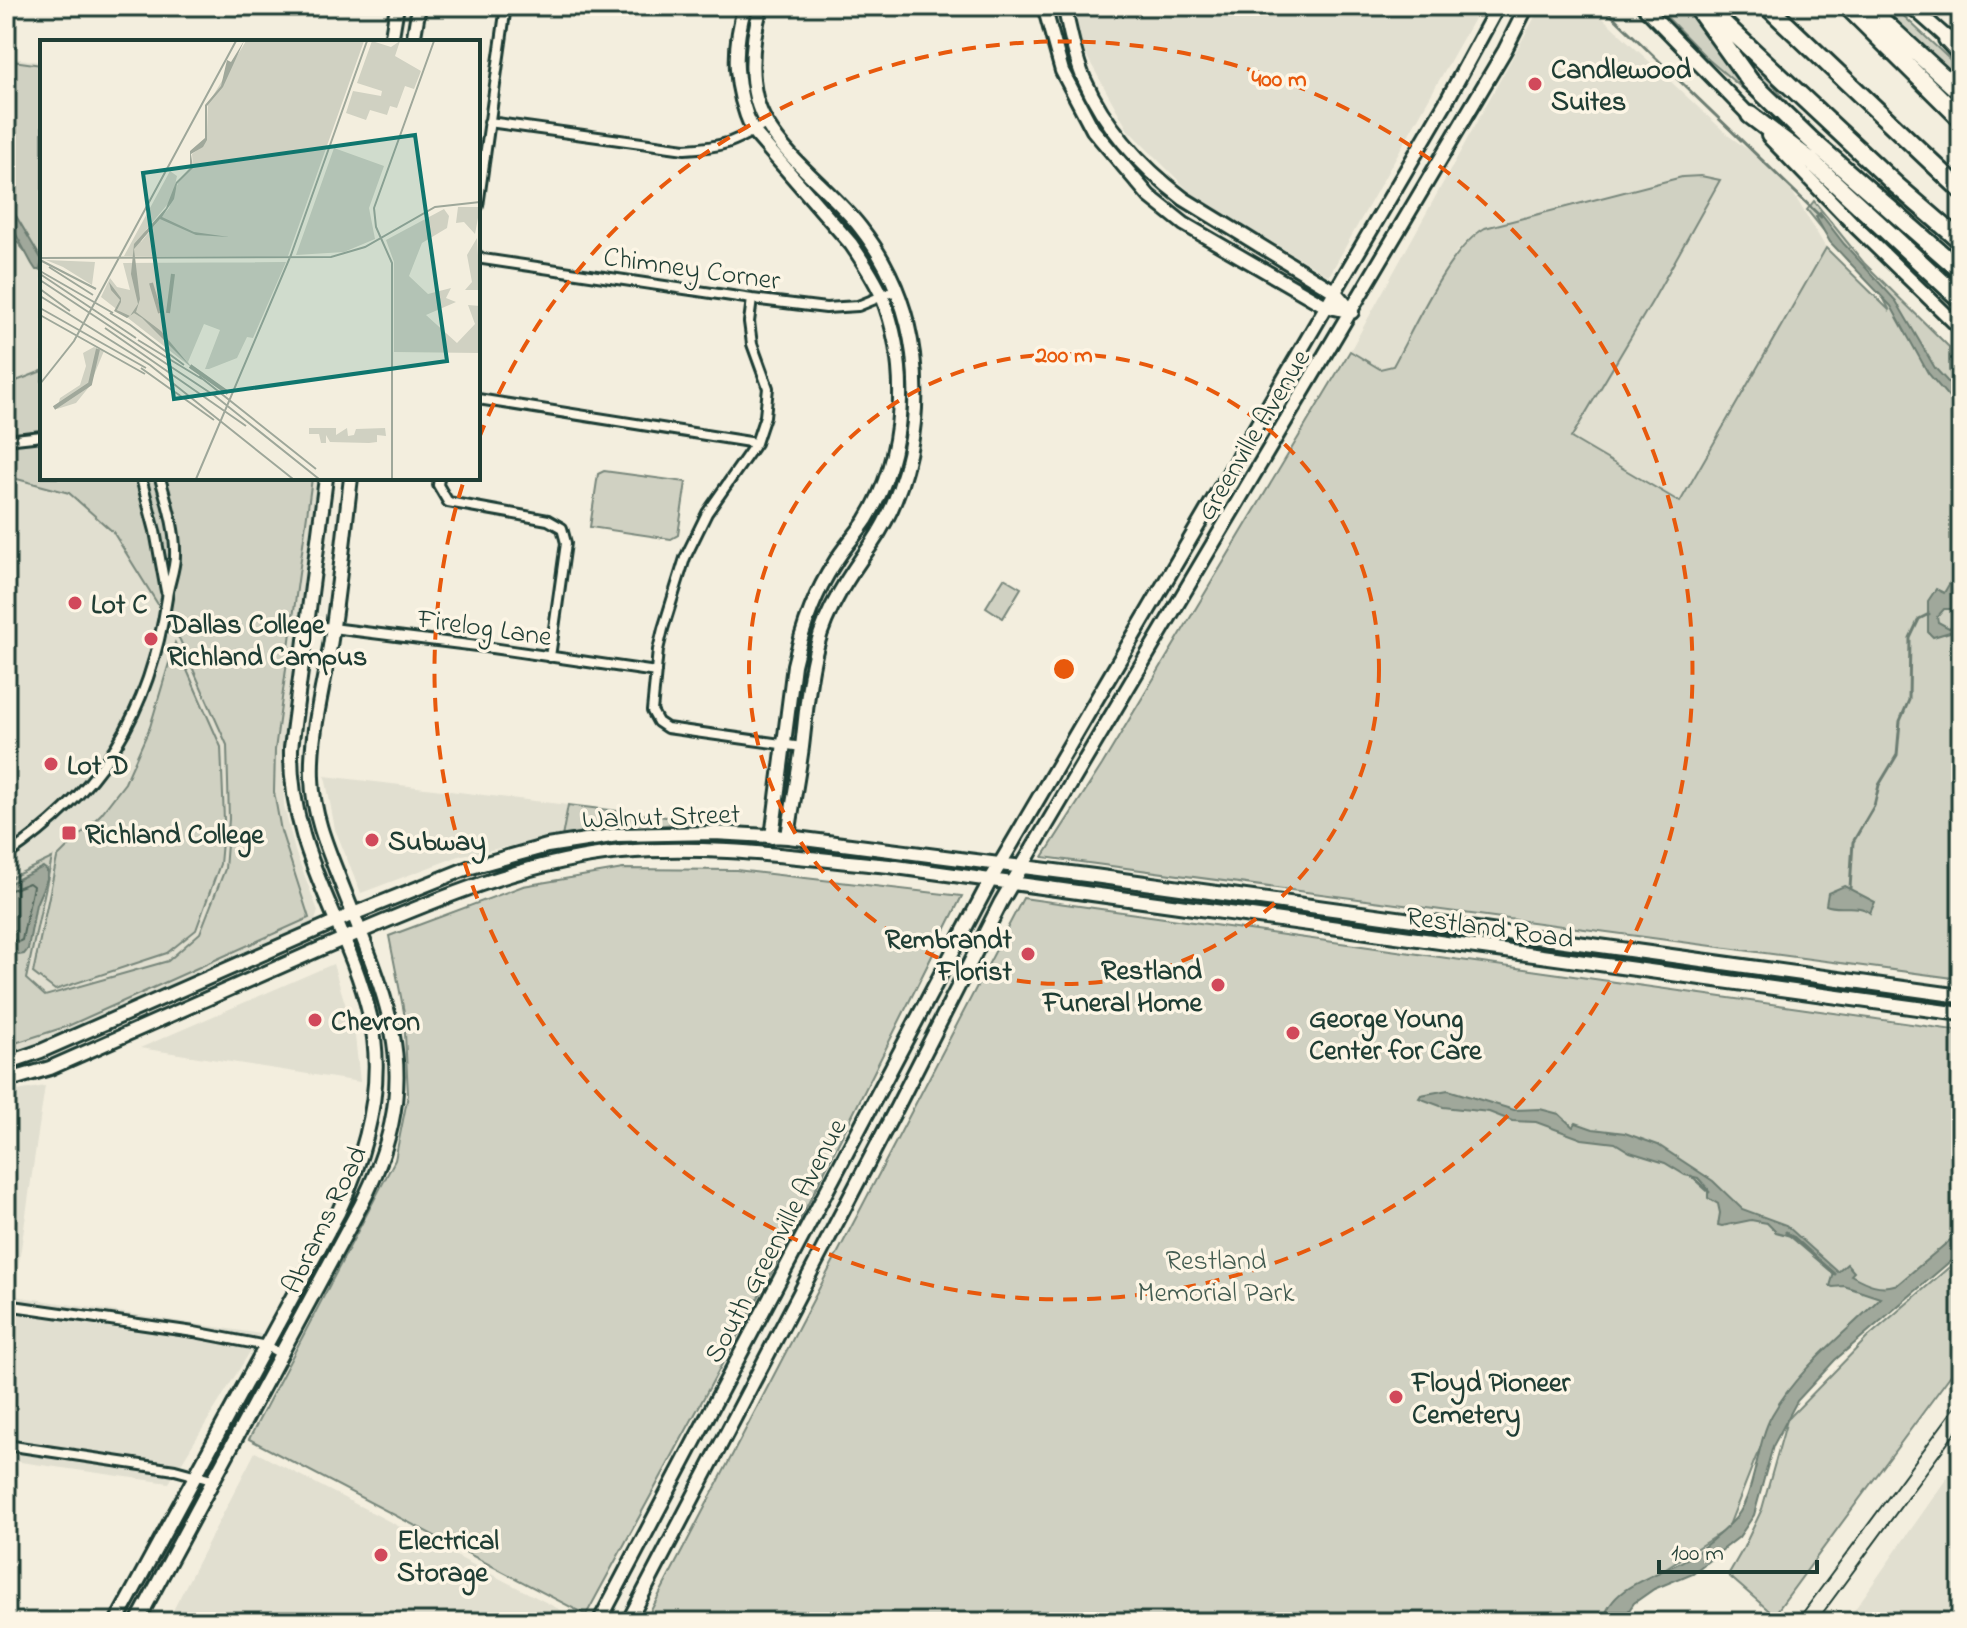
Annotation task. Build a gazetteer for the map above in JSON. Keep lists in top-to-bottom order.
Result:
{
  "streets": {
    "main road": [
      "Greenville Avenue",
      "Walnut Street",
      "Restland Road",
      "Abrams Road",
      "South Greenville Avenue"
    ],
    "street": ["Chimney Corner", "Firelog Lane"]
  },
  "crossings": [
    ["Greenville Avenue", "Walnut Street"],
    ["Greenville Avenue", "Restland Road"],
    ["Greenville Avenue", "South Greenville Avenue"],
    ["Firelog Lane", "Abrams Road"],
    ["Walnut Street", "Restland Road"],
    ["Walnut Street", "Abrams Road"],
    ["Walnut Street", "South Greenville Avenue"],
    ["Restland Road", "South Greenville Avenue"]
  ],
  "parks": ["Restland Memorial Park"],
  "places": {
    "other": [
      "Candlewood Suites",
      "Lot C",
      "Dallas College Richland Campus",
      "Lot D",
      "Subway",
      "Rembrandt Florist",
      "Restland Funeral Home",
      "Chevron",
      "George Young Center for Care",
      "Floyd Pioneer Cemetery",
      "Electrical Storage"
    ],
    "transit": ["Richland College"]
  },
  "scale_bar": "100 m",
  "rings": ["400 m", "200 m"]
}
